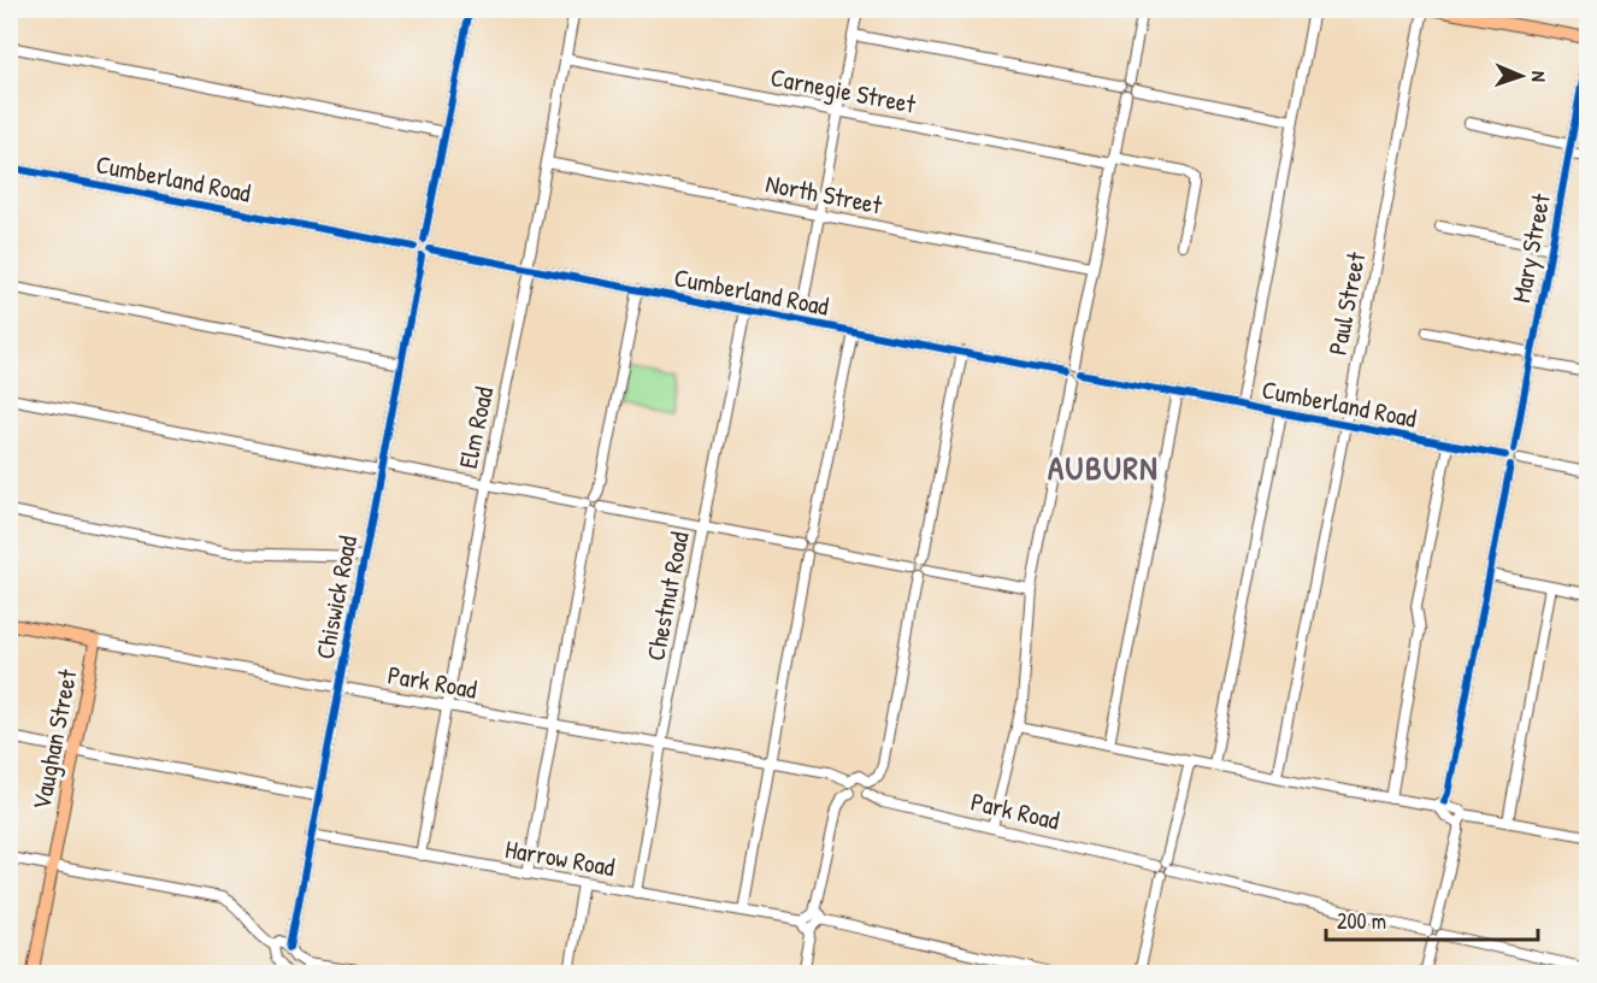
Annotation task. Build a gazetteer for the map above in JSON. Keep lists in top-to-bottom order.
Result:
{
  "streets": {
    "main road": ["Park Road", "Vaughan Street"],
    "street": [
      "Carnegie Street",
      "Cumberland Road",
      "North Street",
      "Mary Street",
      "Paul Street",
      "Elm Road",
      "Chestnut Road",
      "Chiswick Road",
      "Harrow Road"
    ]
  },
  "crossings": [
    ["Carnegie Street", "Elm Road"],
    ["Cumberland Road", "Mary Street"],
    ["Cumberland Road", "Paul Street"],
    ["Cumberland Road", "Elm Road"],
    ["Cumberland Road", "Chestnut Road"],
    ["Cumberland Road", "Chiswick Road"],
    ["North Street", "Elm Road"],
    ["Elm Road", "Park Road"],
    ["Elm Road", "Harrow Road"],
    ["Chestnut Road", "Park Road"],
    ["Chestnut Road", "Harrow Road"],
    ["Chiswick Road", "Park Road"],
    ["Chiswick Road", "Harrow Road"],
    ["Park Road", "Vaughan Street"]
  ],
  "districts": ["AUBURN"],
  "scale_bar": "200 m",
  "north": "right"
}
